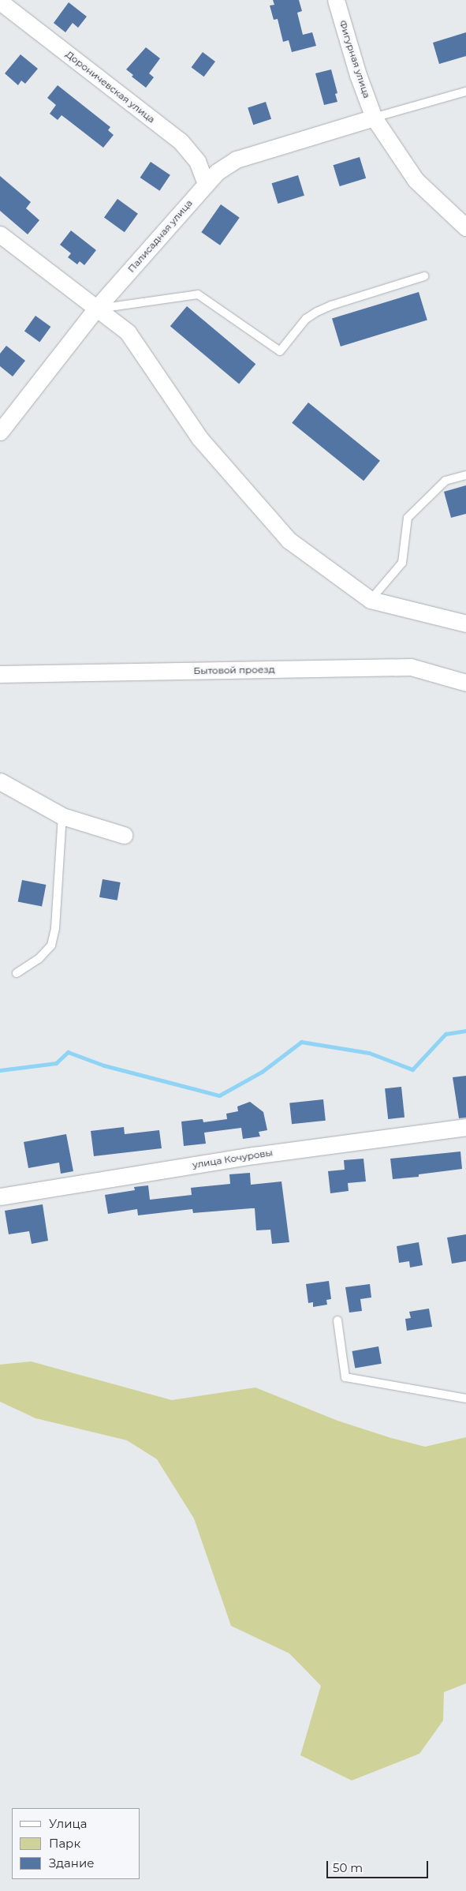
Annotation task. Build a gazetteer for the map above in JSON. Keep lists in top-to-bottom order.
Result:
{
  "streets": {
    "street": [
      "Фигурная улица",
      "Дороничевская улица",
      "Палисадная улица",
      "Бытовой проезд",
      "улица Кочуровы"
    ]
  },
  "crossings": [
    ["Фигурная улица", "Палисадная улица"],
    ["Дороничевская улица", "Палисадная улица"]
  ],
  "legend": ["Улица", "Парк", "Здание"],
  "scale_bar": "50 m"
}
